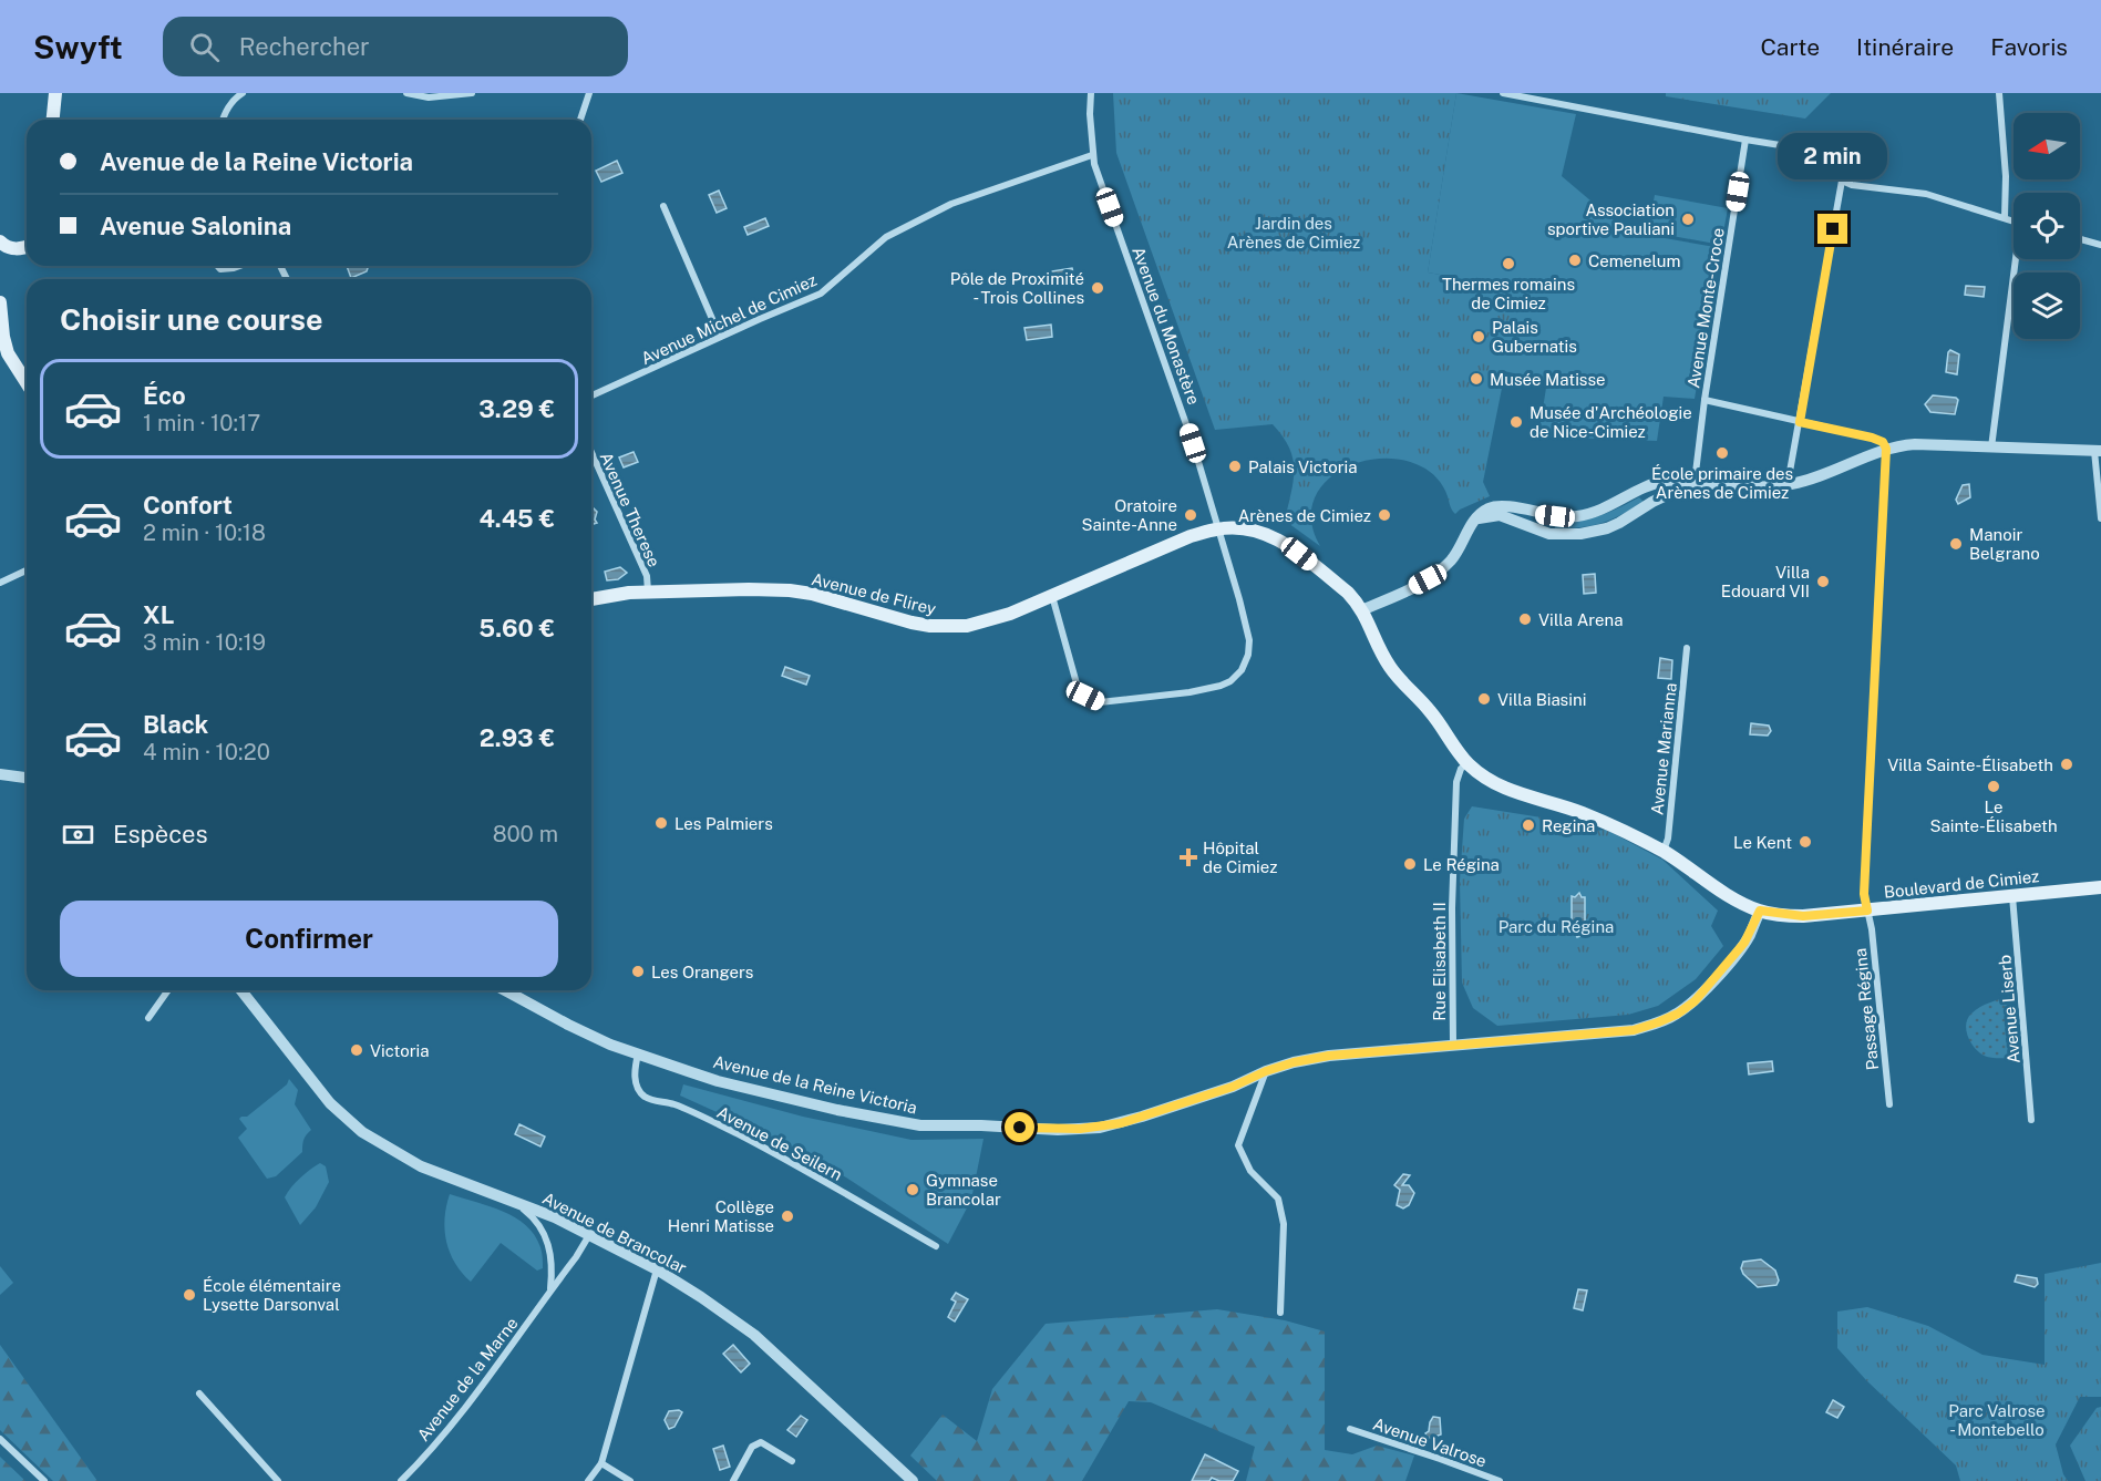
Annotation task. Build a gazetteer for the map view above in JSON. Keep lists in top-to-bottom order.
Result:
{
  "streets": {
    "main road": ["Avenue de Flirey", "Boulevard de Cimiez"],
    "street": [
      "Avenue Monte-Croce",
      "Avenue Michel de Cimiez",
      "Avenue du Monastère",
      "Avenue Therese",
      "Avenue Marianna",
      "Rue Elisabeth II",
      "Passage Régina",
      "Avenue Liserb",
      "Avenue de la Reine Victoria",
      "Avenue de Seilern",
      "Avenue de Brancolar",
      "Avenue de la Marne",
      "Avenue Valrose"
    ]
  },
  "crossings": [
    ["Avenue Michel de Cimiez", "Avenue du Monastère"],
    ["Avenue du Monastère", "Avenue de Flirey"],
    ["Avenue du Monastère", "Boulevard de Cimiez"],
    ["Avenue Therese", "Avenue de Flirey"],
    ["Avenue de Flirey", "Boulevard de Cimiez"],
    ["Avenue Marianna", "Boulevard de Cimiez"],
    ["Boulevard de Cimiez", "Rue Elisabeth II"],
    ["Boulevard de Cimiez", "Passage Régina"],
    ["Boulevard de Cimiez", "Avenue Liserb"],
    ["Boulevard de Cimiez", "Avenue de la Reine Victoria"],
    ["Rue Elisabeth II", "Avenue de la Reine Victoria"],
    ["Avenue de la Reine Victoria", "Avenue de Seilern"],
    ["Avenue de Brancolar", "Avenue de la Marne"]
  ],
  "parks": ["Jardin des Arènes de Cimiez", "Parc du Régina", "Parc Valrose - Montebello"],
  "places": {
    "other": [
      "Association sportive Pauliani",
      "Cemenelum",
      "Thermes romains de Cimiez",
      "Pôle de Proximité - Trois Collines",
      "Palais Gubernatis",
      "Musée Matisse",
      "Musée d'Archéologie de Nice-Cimiez",
      "École primaire des Arènes de Cimiez",
      "Palais Victoria",
      "Oratoire Sainte-Anne",
      "Arènes de Cimiez",
      "Manoir Belgrano",
      "Villa Edouard VII",
      "Villa Arena",
      "Villa Biasini",
      "Villa Sainte-Élisabeth",
      "Le Sainte-Élisabeth",
      "Les Palmiers",
      "Regina",
      "Le Kent",
      "Le Régina",
      "Les Orangers",
      "Victoria",
      "Gymnase Brancolar",
      "Collège Henri Matisse",
      "École élémentaire Lysette Darsonval"
    ],
    "health": ["Hôpital de Cimiez"]
  },
  "north": "left",
  "page": {
    "header": "Swyft",
    "search": "Rechercher",
    "nav": ["Carte", "Itinéraire", "Favoris"],
    "banner": ["Avenue de la Reine Victoria", "Avenue Salonina"],
    "bubble": "2 min",
    "heading": "Choisir une course",
    "list": [
      {
        "name": "Éco",
        "note": "1 min · 10:17",
        "value": "3.29 €"
      },
      {
        "name": "Confort",
        "note": "2 min · 10:18",
        "value": "4.45 €"
      },
      {
        "name": "XL",
        "note": "3 min · 10:19",
        "value": "5.60 €"
      },
      {
        "name": "Black",
        "note": "4 min · 10:20",
        "value": "2.93 €"
      }
    ],
    "pay": ["Espèces", "800 m"],
    "buttons": "Confirmer"
  }
}
